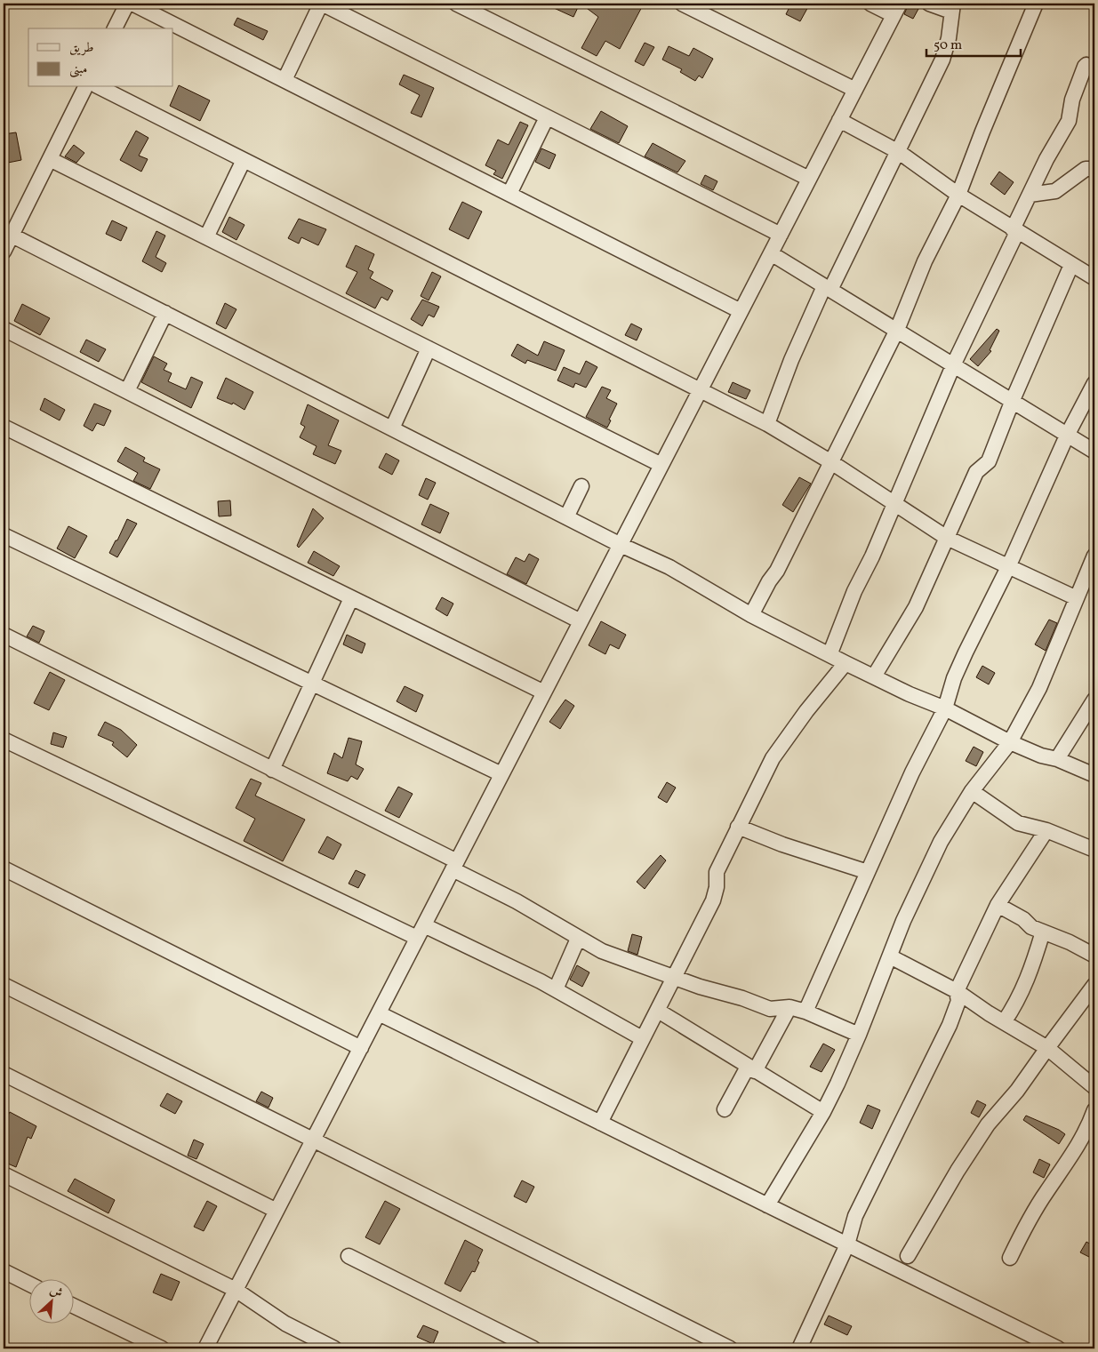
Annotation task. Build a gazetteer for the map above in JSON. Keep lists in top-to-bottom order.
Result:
{
  "legend": ["طريق", "مبنى"],
  "scale_bar": "50 m",
  "north": "top right"
}
